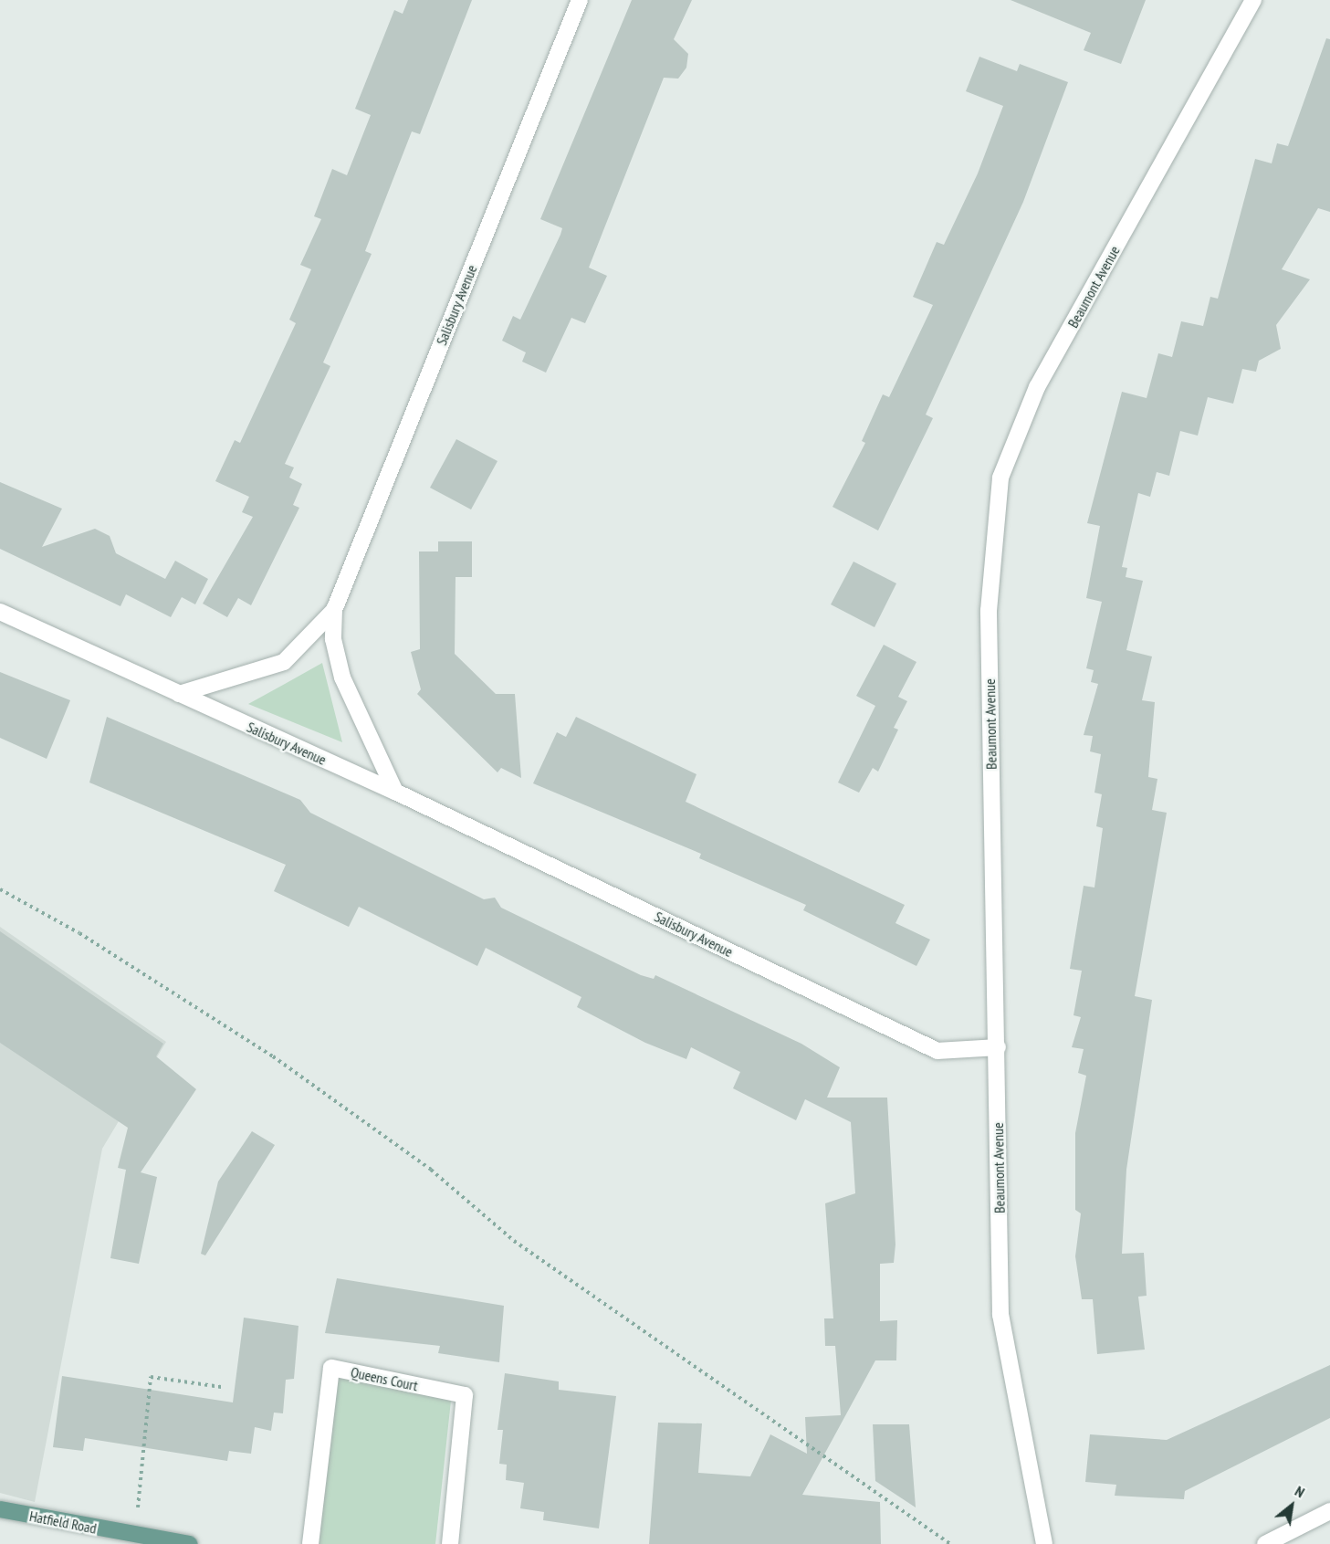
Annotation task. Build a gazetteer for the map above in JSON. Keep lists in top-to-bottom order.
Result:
{
  "streets": {
    "main road": ["Hatfield Road"],
    "street": ["Beaumont Avenue", "Salisbury Avenue", "Queens Court"]
  },
  "crossings": [
    ["Beaumont Avenue", "Salisbury Avenue"]
  ],
  "north": "top right"
}
